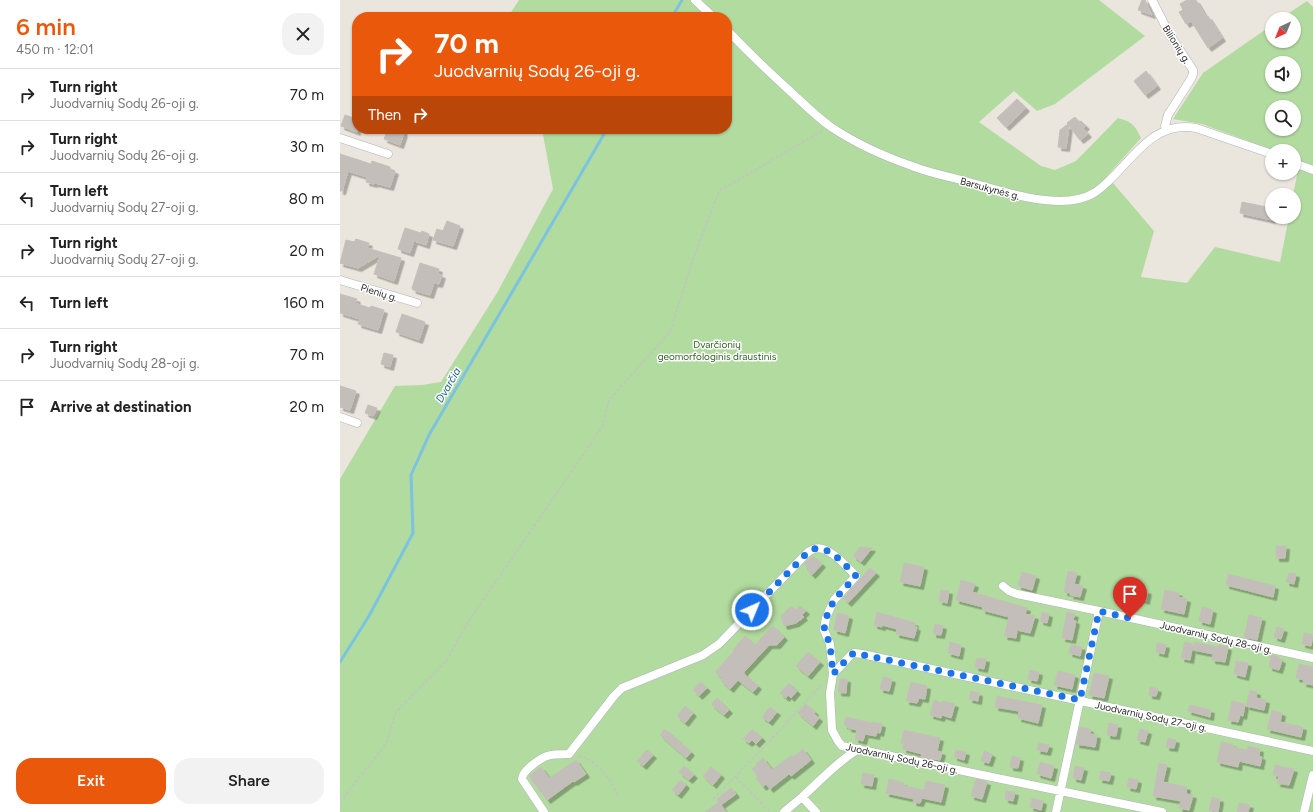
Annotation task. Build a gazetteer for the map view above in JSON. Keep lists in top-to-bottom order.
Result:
{
  "streets": {
    "street": [
      "Bilionių g.",
      "Barsukynės g.",
      "Pienių g.",
      "Juodvarnių Sodų 28-oji g.",
      "Juodvarnių Sodų 27-oji g.",
      "Juodvarnių Sodų 26-oji g."
    ]
  },
  "crossings": [
    ["Bilionių g.", "Barsukynės g."],
    ["Juodvarnių Sodų 27-oji g.", "Juodvarnių Sodų 26-oji g."]
  ],
  "water": ["Dvarčia"],
  "parks": ["Dvarčionių geomorfologinis draustinis"],
  "north": "bottom left",
  "page": {
    "heading": ["6 min", "450 m · 12:01"],
    "map_buttons": ["+", "−"],
    "turn": ["70 m", "Juodvarnių Sodų 26-oji g."],
    "list": [
      {
        "name": "Turn right",
        "note": "Juodvarnių Sodų 26-oji g.",
        "value": "70 m"
      },
      {
        "name": "Turn right",
        "note": "Juodvarnių Sodų 26-oji g.",
        "value": "30 m"
      },
      {
        "name": "Turn left",
        "note": "Juodvarnių Sodų 27-oji g.",
        "value": "80 m"
      },
      {
        "name": "Turn right",
        "note": "Juodvarnių Sodų 27-oji g.",
        "value": "20 m"
      },
      {
        "name": "Turn left",
        "value": "160 m"
      },
      {
        "name": "Turn right",
        "note": "Juodvarnių Sodų 28-oji g.",
        "value": "70 m"
      },
      {
        "name": "Arrive at destination",
        "value": "20 m"
      }
    ],
    "then": "Then",
    "buttons": ["Exit", "Share"]
  }
}
